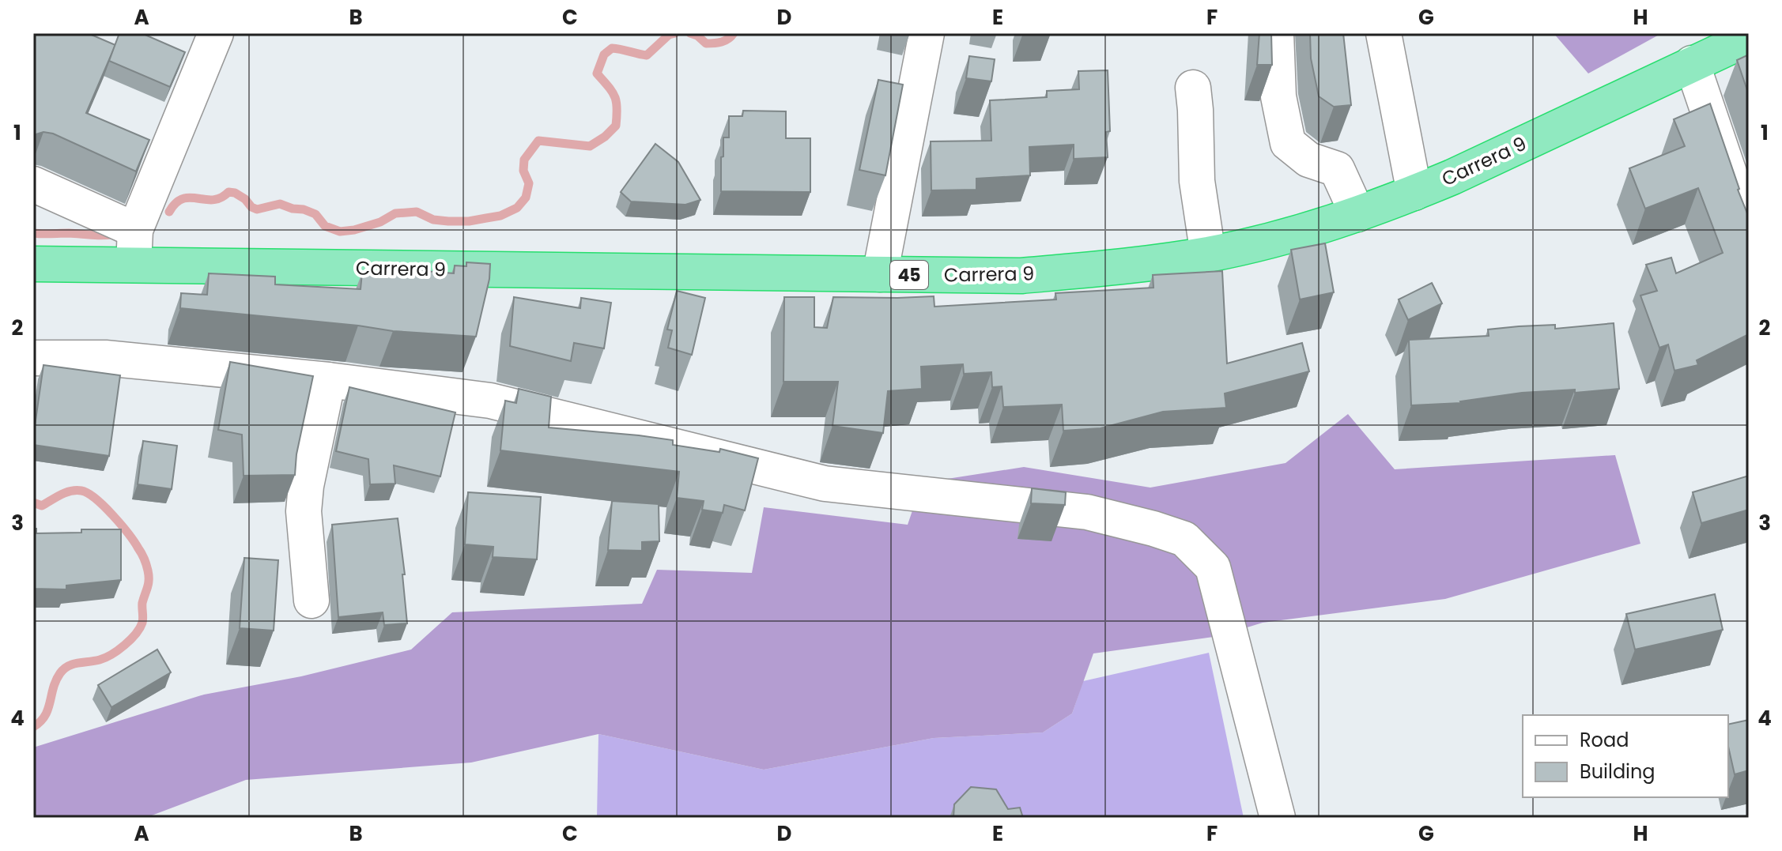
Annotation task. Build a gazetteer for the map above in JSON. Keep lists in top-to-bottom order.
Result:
{
  "streets": {
    "highway": ["Carrera 9", "45"]
  },
  "legend": ["Road", "Building"],
  "grid": {
    "columns": [
      "A",
      "B",
      "C",
      "D",
      "E",
      "F",
      "G",
      "H"
    ],
    "rows": [
      "1",
      "2",
      "3",
      "4"
    ]
  }
}
